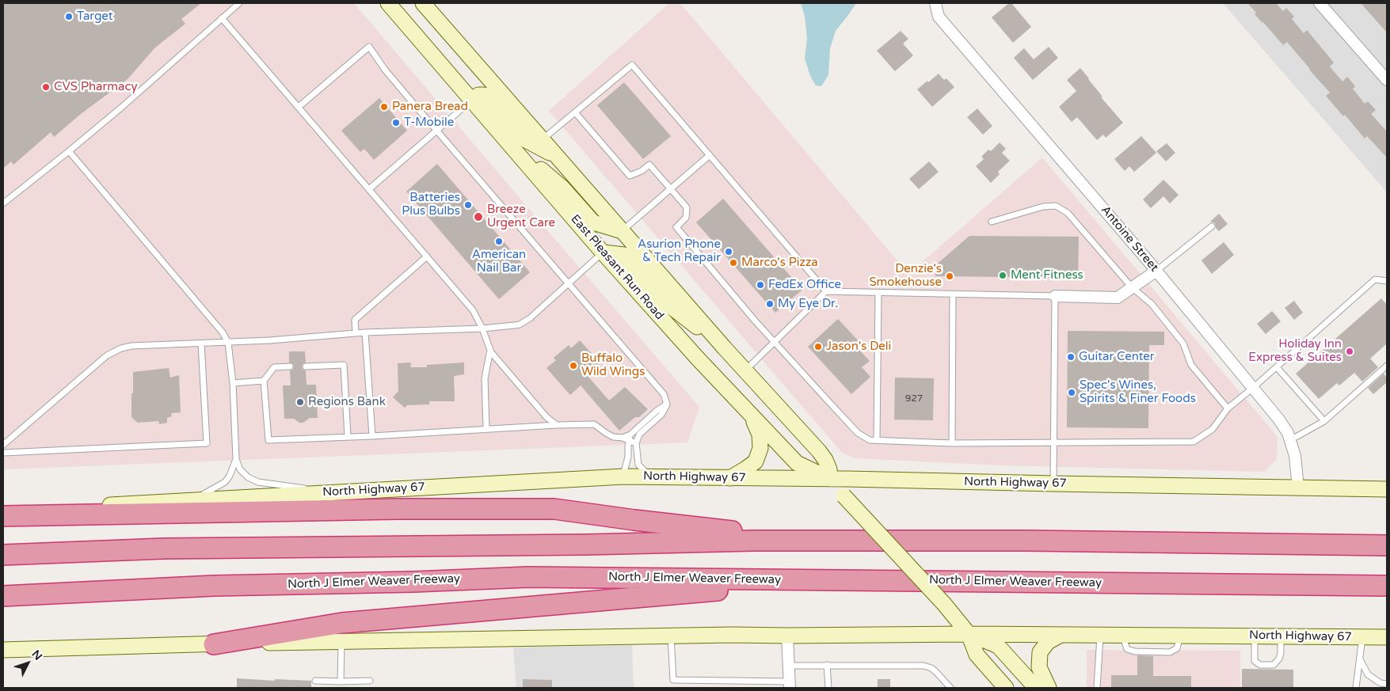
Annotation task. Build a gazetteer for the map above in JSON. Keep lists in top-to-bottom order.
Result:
{
  "streets": {
    "highway": ["North J Elmer Weaver Freeway"],
    "main road": ["East Pleasant Run Road", "North Highway 67"],
    "street": ["Antoine Street"]
  },
  "crossings": [
    ["Antoine Street", "North Highway 67"],
    ["East Pleasant Run Road", "North Highway 67"]
  ],
  "places": [
    "Target",
    "CVS Pharmacy",
    "Panera Bread",
    "T-Mobile",
    "Batteries Plus Bulbs",
    "Breeze Urgent Care",
    "American Nail Bar",
    "Asurion Phone & Tech Repair",
    "Marco's Pizza",
    "Ment Fitness",
    "Denzie's Smokehouse",
    "FedEx Office",
    "My Eye Dr.",
    "Jason's Deli",
    "Holiday Inn Express & Suites",
    "Guitar Center",
    "Buffalo Wild Wings",
    "Spec's Wines, Spirits & Finer Foods",
    "Regions Bank"
  ],
  "house_numbers": ["927"],
  "north": "top right"
}
